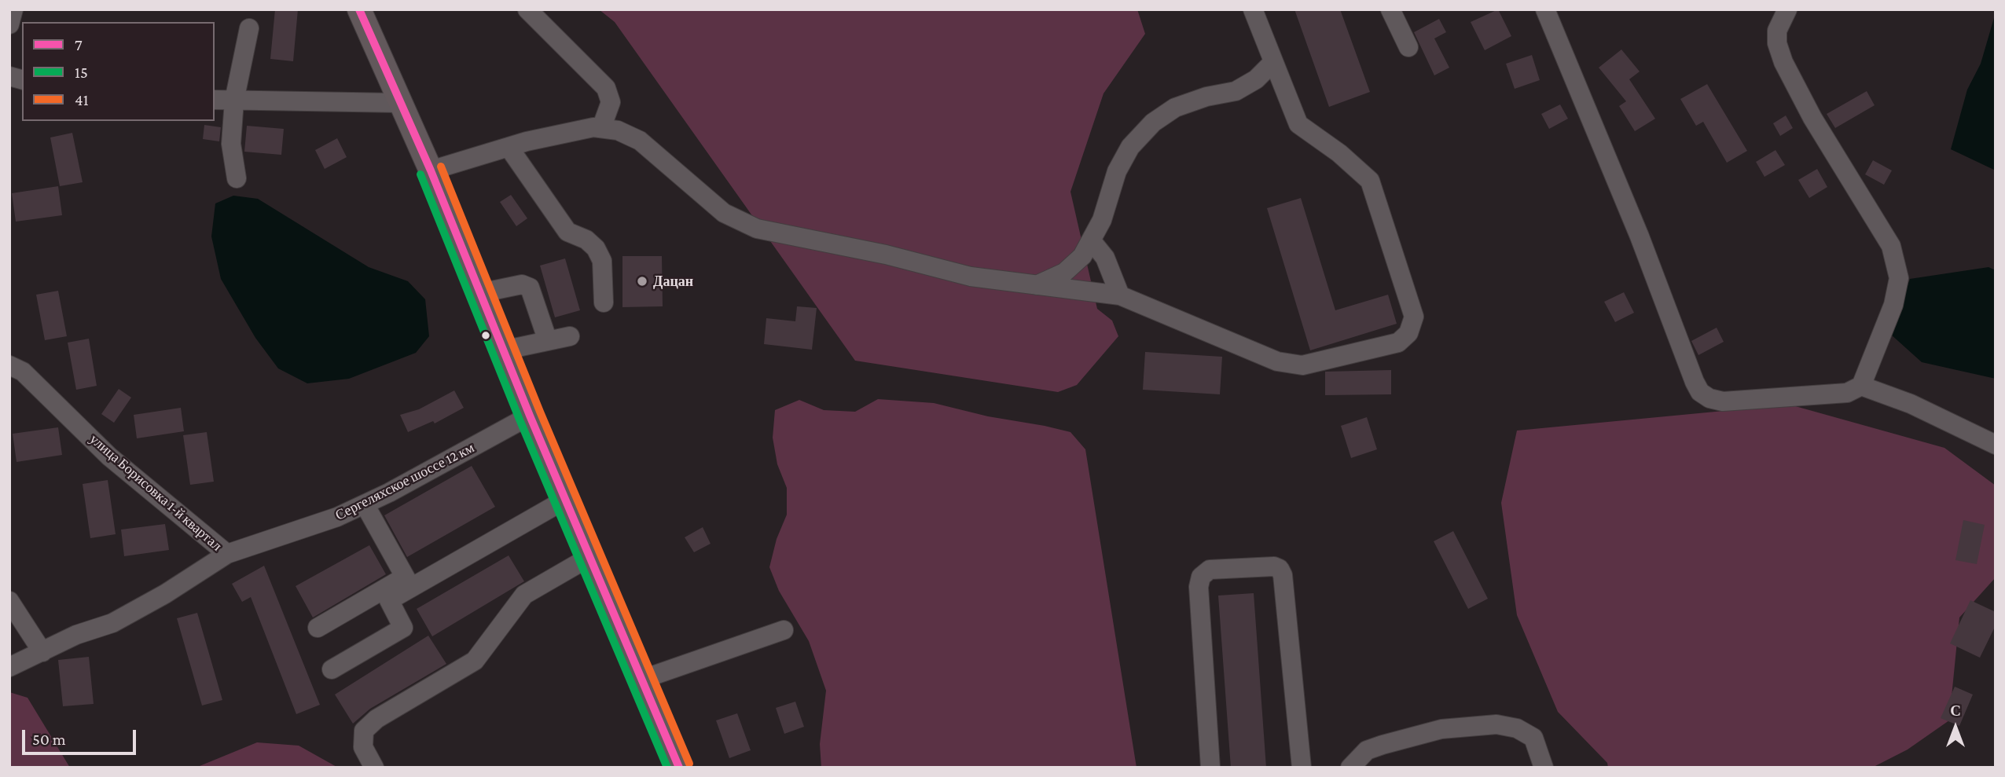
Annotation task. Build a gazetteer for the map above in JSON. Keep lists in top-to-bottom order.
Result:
{
  "streets": {
    "street": ["Сергеляхское шоссе 12 км", "улица Борисовка 1-й квартал"]
  },
  "crossings": [
    ["Сергеляхское шоссе 12 км", "улица Борисовка 1-й квартал"]
  ],
  "places": ["Дацан"],
  "lines": ["transit line 7", "transit line 41", "transit line 15"],
  "legend": ["7", "15", "41"],
  "scale_bar": "50 m",
  "north": "top"
}
